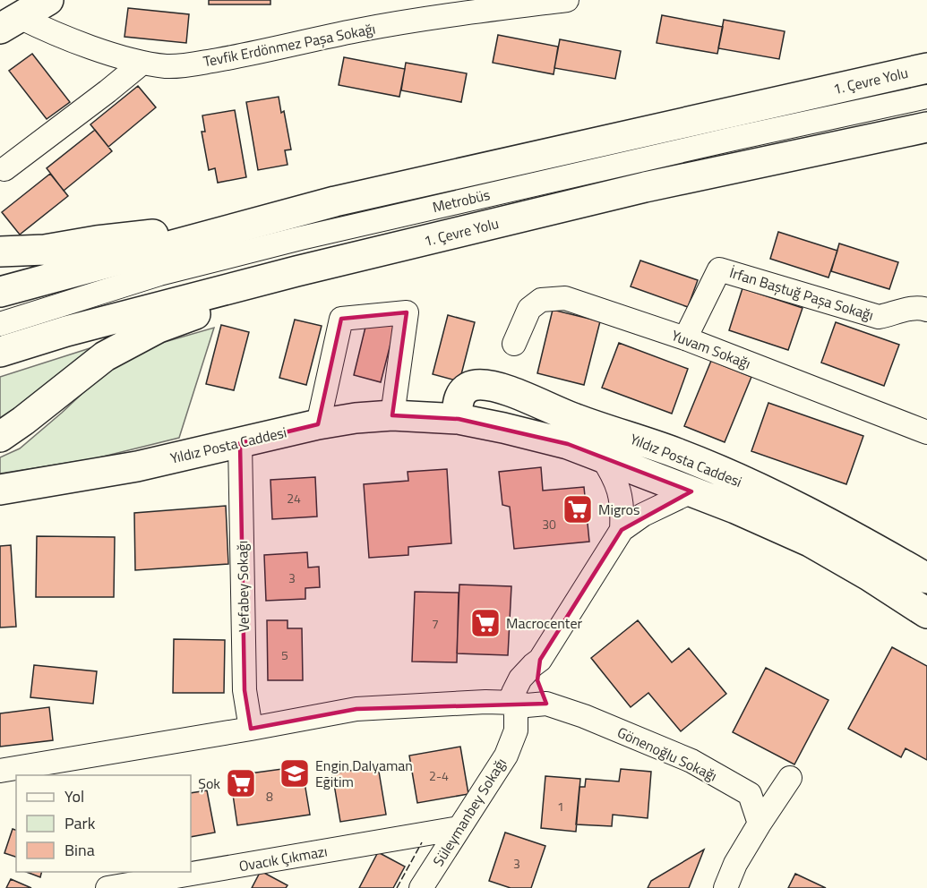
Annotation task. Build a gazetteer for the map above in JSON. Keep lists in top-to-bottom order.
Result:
{
  "streets": {
    "main road": ["1. Çevre Yolu", "Yıldız Posta Caddesi"],
    "street": [
      "Tevfik Erdönmez Paşa Sokağı",
      "Metrobüs",
      "İrfan Baştuğ Paşa Sokağı",
      "Yuvam Sokağı",
      "Vefabey Sokağı",
      "Gönenoğlu Sokağı",
      "Süleymanbey Sokağı",
      "Ovacık Çıkmazı"
    ]
  },
  "crossings": [
    ["İrfan Baştuğ Paşa Sokağı", "Yuvam Sokağı"],
    ["Yıldız Posta Caddesi", "Vefabey Sokağı"],
    ["Yıldız Posta Caddesi", "Süleymanbey Sokağı"],
    ["Gönenoğlu Sokağı", "Süleymanbey Sokağı"],
    ["Süleymanbey Sokağı", "Ovacık Çıkmazı"]
  ],
  "places": {
    "supermarket": ["Migros", "Macrocenter", "Şok"],
    "school or university": ["Engin Dalyaman Eğitim"]
  },
  "house_numbers": [
    "24",
    "30",
    "3",
    "7",
    "5",
    "2-4",
    "8",
    "1",
    "3"
  ],
  "legend": ["Yol", "Park", "Bina"]
}
